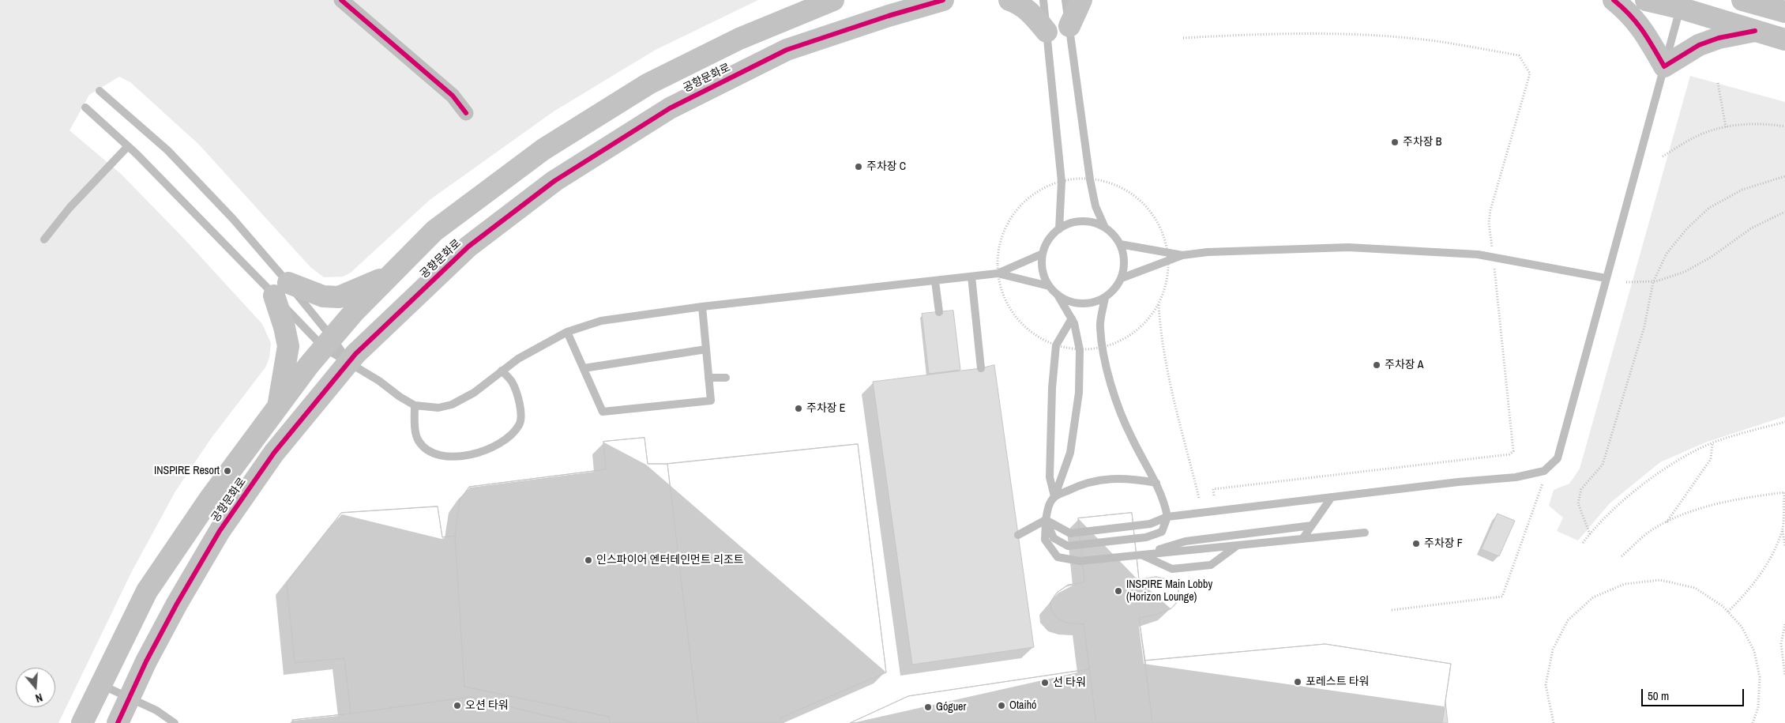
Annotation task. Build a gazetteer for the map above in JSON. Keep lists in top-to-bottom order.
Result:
{
  "streets": {
    "street": ["공항문화로"]
  },
  "places": [
    "주차장 B",
    "주차장 C",
    "주차장 A",
    "주차장 E",
    "INSPIRE Resort",
    "주차장 F",
    "인스파이어 엔터테인먼트 리조트",
    "INSPIRE Main Lobby (Horizon Lounge)",
    "포레스트 타워",
    "선 타워",
    "오션 타워",
    "Otaihó",
    "Góguer"
  ],
  "scale_bar": "50 m",
  "north": "bottom"
}
